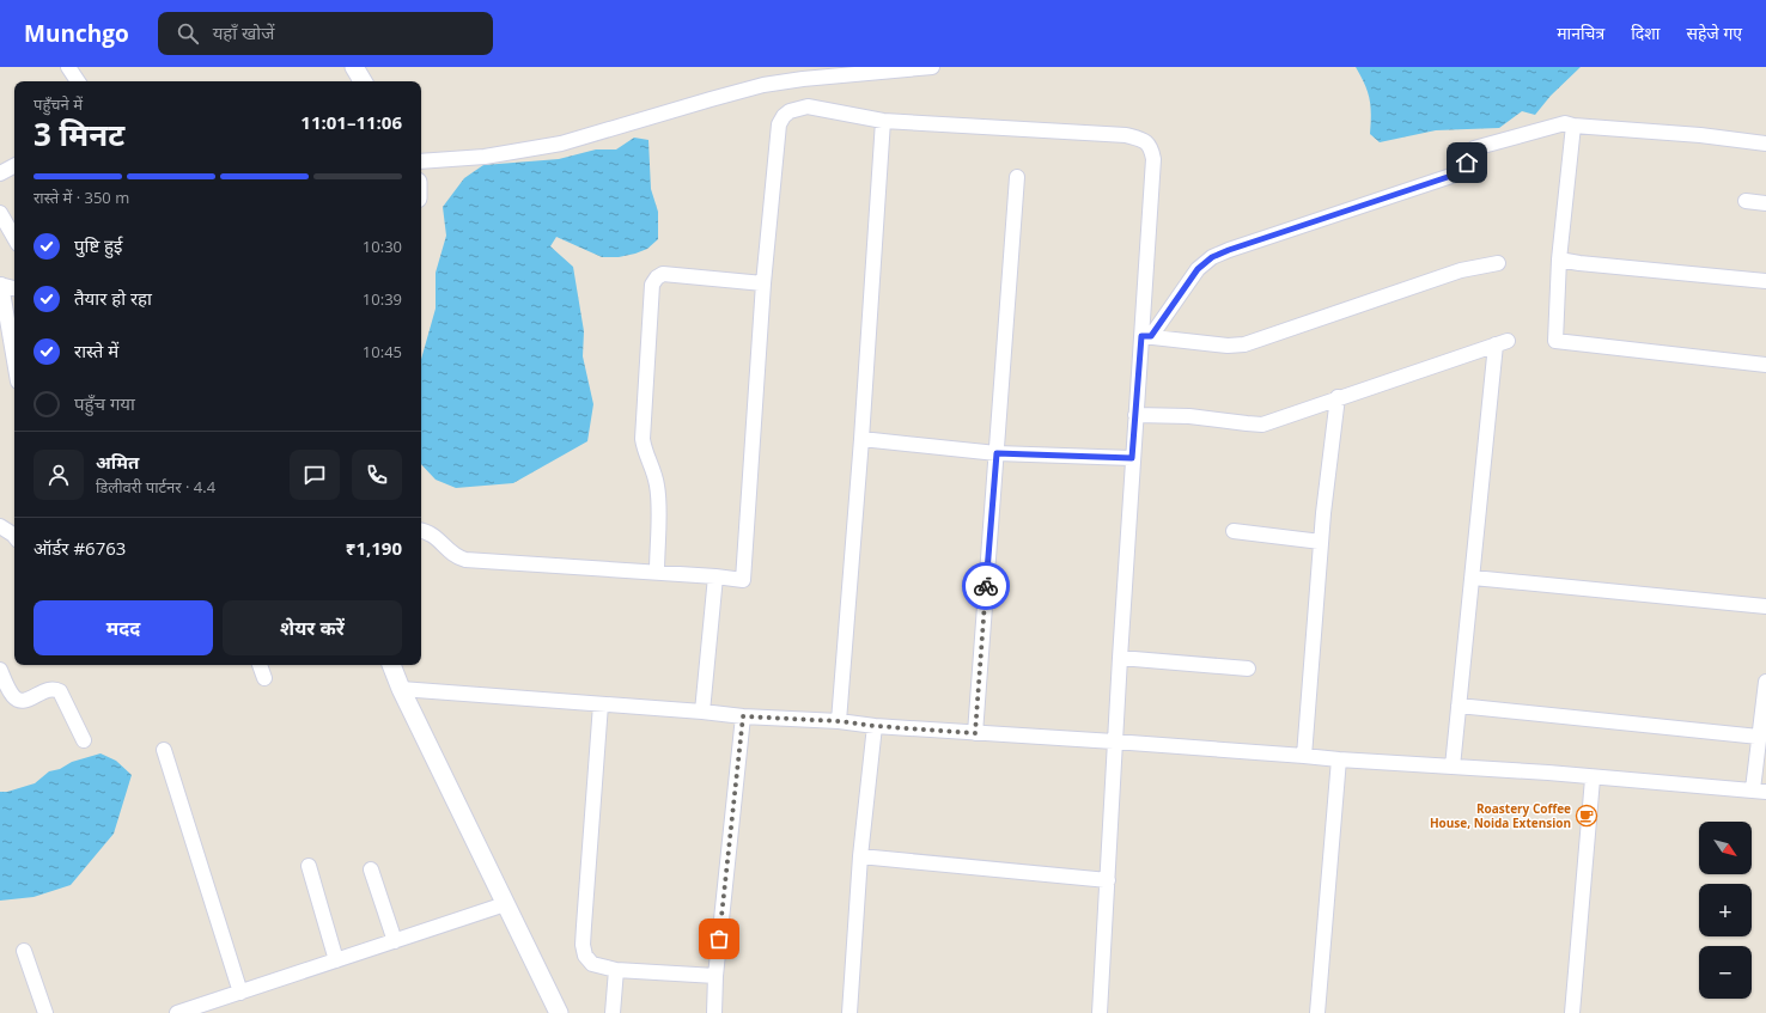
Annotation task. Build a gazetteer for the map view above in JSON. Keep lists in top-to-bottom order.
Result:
{
  "places": {
    "cafe": ["Roastery Coffee House, Noida Extension"]
  },
  "north": "bottom right",
  "page": {
    "header": "Munchgo",
    "search": "यहाँ खोजें",
    "nav": ["मानचित्र", "दिशा", "सहेजे गए"],
    "heading": ["3 मिनट", "पहुँचने में", "11:01–11:06"],
    "panel": [
      "अमित",
      "डिलीवरी पार्टनर · 4.4",
      "ऑर्डर #6763",
      "₹1,190"
    ],
    "bar": "रास्ते में · 350 m",
    "list": [
      ["पुष्टि हुई", "10:30"],
      ["तैयार हो रहा", "10:39"],
      ["रास्ते में", "10:45"],
      "पहुँच गया"
    ],
    "buttons": ["मदद", "शेयर करें"],
    "map_buttons": ["+", "−"]
  }
}
